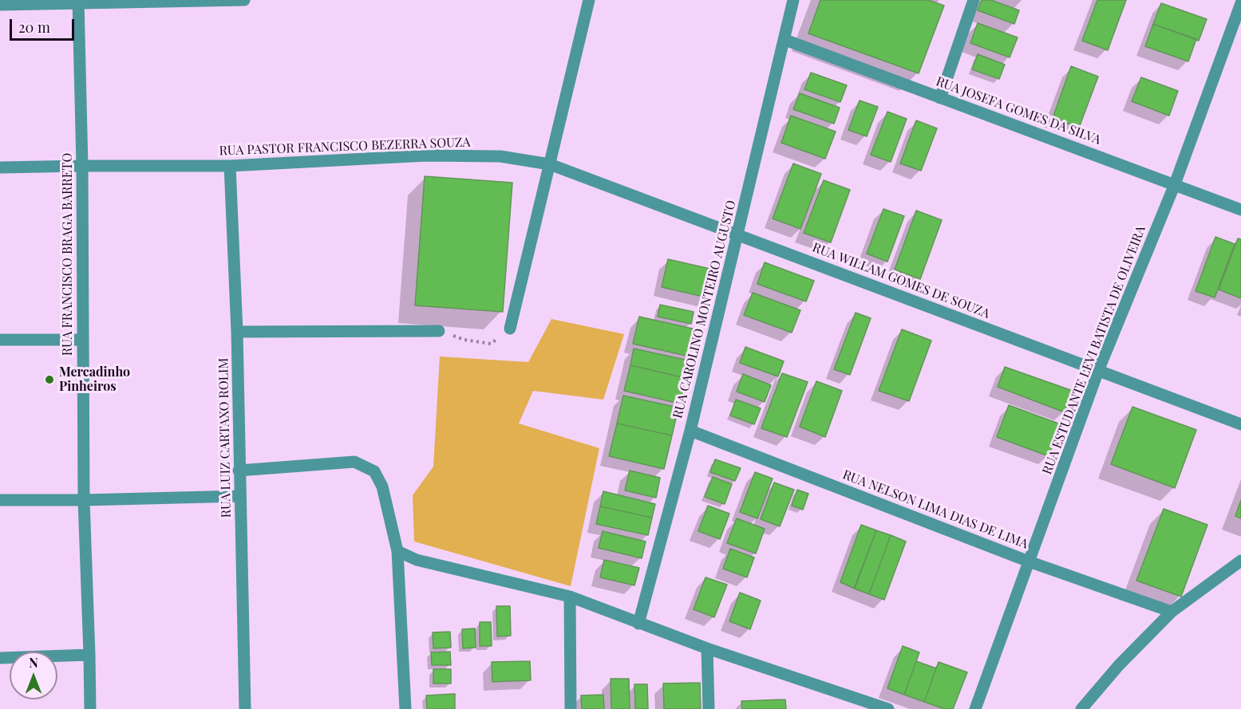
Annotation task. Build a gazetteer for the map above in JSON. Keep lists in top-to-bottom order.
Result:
{
  "streets": {
    "street": [
      "RUA JOSEFA GOMES DA SILVA",
      "RUA PASTOR FRANCISCO BEZERRA SOUZA",
      "RUA FRANCISCO BRAGA BARRETO",
      "RUA WILLAM GOMES DE SOUZA",
      "RUA CAROLINO MONTEIRO AUGUSTO",
      "RUA ESTUDANTE LEVI BATISTA DE OLIVEIRA",
      "RUA LUIZ CARTAXO ROLIM",
      "RUA NELSON LIMA DIAS DE LIMA"
    ]
  },
  "crossings": [
    ["RUA JOSEFA GOMES DA SILVA", "RUA CAROLINO MONTEIRO AUGUSTO"],
    ["RUA JOSEFA GOMES DA SILVA", "RUA ESTUDANTE LEVI BATISTA DE OLIVEIRA"],
    ["RUA PASTOR FRANCISCO BEZERRA SOUZA", "RUA FRANCISCO BRAGA BARRETO"],
    ["RUA PASTOR FRANCISCO BEZERRA SOUZA", "RUA WILLAM GOMES DE SOUZA"],
    ["RUA PASTOR FRANCISCO BEZERRA SOUZA", "RUA LUIZ CARTAXO ROLIM"],
    ["RUA WILLAM GOMES DE SOUZA", "RUA CAROLINO MONTEIRO AUGUSTO"],
    ["RUA WILLAM GOMES DE SOUZA", "RUA ESTUDANTE LEVI BATISTA DE OLIVEIRA"],
    ["RUA CAROLINO MONTEIRO AUGUSTO", "RUA NELSON LIMA DIAS DE LIMA"],
    ["RUA ESTUDANTE LEVI BATISTA DE OLIVEIRA", "RUA NELSON LIMA DIAS DE LIMA"]
  ],
  "places": ["Mercadinho Pinheiros"],
  "scale_bar": "20 m",
  "north": "top"
}
